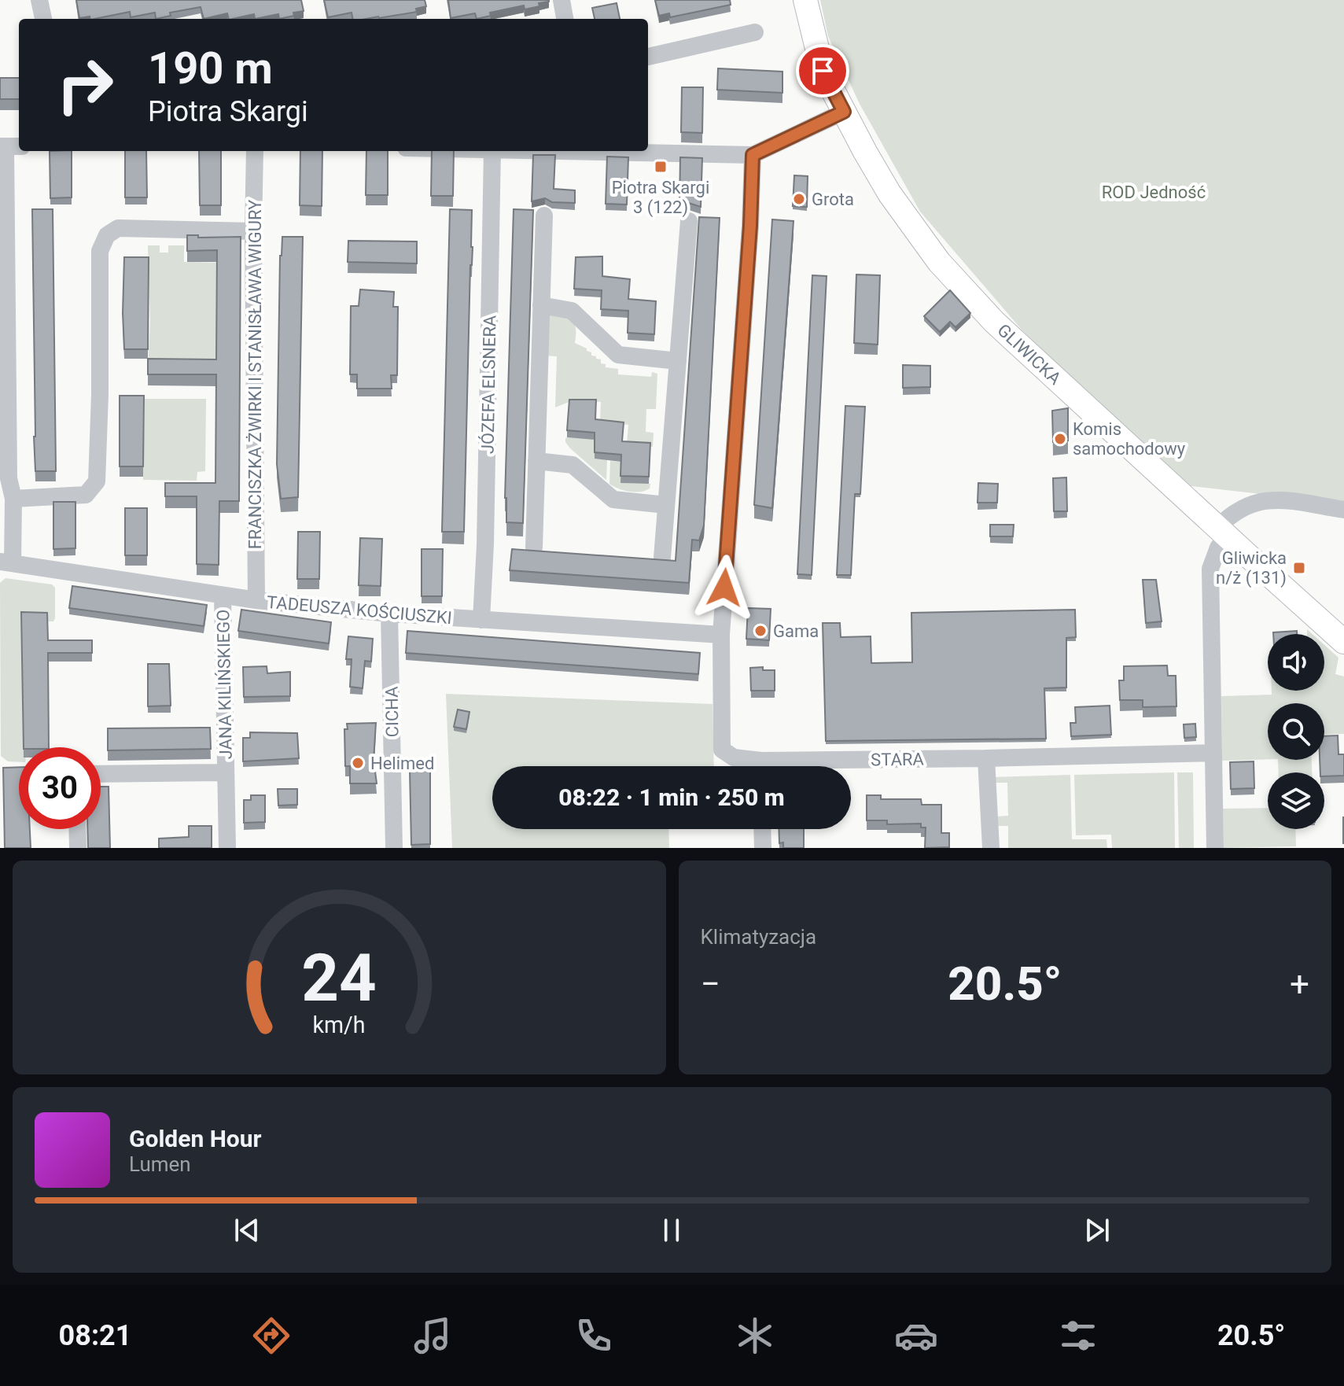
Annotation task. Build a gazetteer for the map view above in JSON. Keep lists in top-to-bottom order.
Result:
{
  "streets": {
    "main road": ["GLIWICKA"],
    "street": [
      "FRANCISZKA ŻWIRKI I STANISŁAWA WIGURY",
      "JÓZEFA ELSNERA",
      "TADEUSZA KOŚCIUSZKI",
      "JANA KILIŃSKIEGO",
      "CICHA",
      "STARA"
    ]
  },
  "crossings": [
    ["FRANCISZKA ŻWIRKI I STANISŁAWA WIGURY", "TADEUSZA KOŚCIUSZKI"],
    ["JÓZEFA ELSNERA", "TADEUSZA KOŚCIUSZKI"],
    ["TADEUSZA KOŚCIUSZKI", "JANA KILIŃSKIEGO"],
    ["TADEUSZA KOŚCIUSZKI", "CICHA"],
    ["TADEUSZA KOŚCIUSZKI", "STARA"]
  ],
  "parks": ["ROD Jedność"],
  "places": {
    "transit": ["Piotra Skargi 3 (122)", "Gliwicka n/ż (131)"],
    "other": [
      "Grota",
      "Komis samochodowy",
      "Gama",
      "Helimed"
    ]
  },
  "page": {
    "turn": ["190 m", "Piotra Skargi"],
    "limit": "30",
    "trip": "08:22 · 1 min · 250 m",
    "tile": "Klimatyzacja",
    "heat": ["−", "20.5°", "+"],
    "song": ["Golden Hour", "Lumen"],
    "tabs": ["08:21", "20.5°"],
    "gauge": ["24", "km/h"]
  }
}
